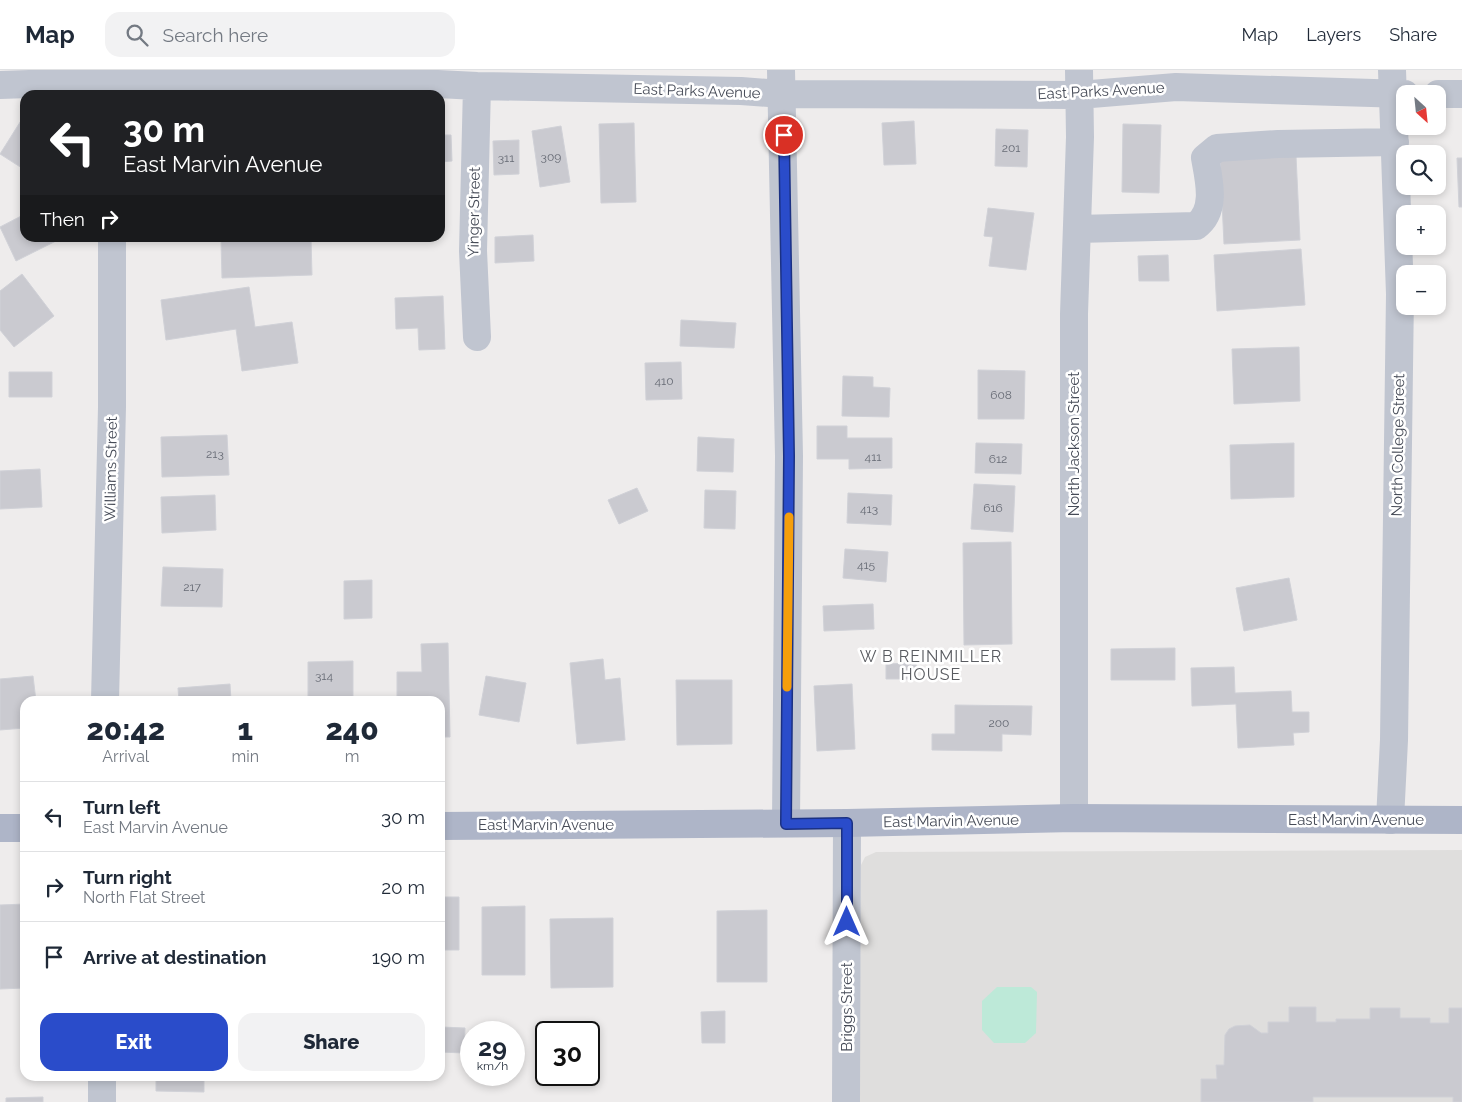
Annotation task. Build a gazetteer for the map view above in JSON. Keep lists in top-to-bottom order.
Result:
{
  "streets": {
    "main road": ["East Marvin Avenue"],
    "street": [
      "East Parks Avenue",
      "Yinger Street",
      "North Jackson Street",
      "North College Street",
      "Williams Street",
      "Briggs Street"
    ]
  },
  "crossings": [
    ["East Parks Avenue", "Yinger Street"],
    ["East Parks Avenue", "North Jackson Street"],
    ["North Jackson Street", "East Marvin Avenue"],
    ["North College Street", "East Marvin Avenue"],
    ["East Marvin Avenue", "Briggs Street"]
  ],
  "districts": ["W B REINMILLER HOUSE"],
  "house_numbers": [
    "201",
    "309",
    "311",
    "410",
    "608",
    "213",
    "411",
    "612",
    "616",
    "413",
    "415",
    "217",
    "314",
    "200"
  ],
  "north": "bottom right",
  "page": {
    "header": "Map",
    "search": "Search here",
    "nav": ["Map", "Layers", "Share"],
    "map_buttons": ["+", "−"],
    "turn": ["30 m", "East Marvin Avenue"],
    "then": "Then",
    "eta": [
      "20:42",
      "Arrival",
      "1",
      "min",
      "240",
      "m"
    ],
    "list": [
      {
        "name": "Turn left",
        "note": "East Marvin Avenue",
        "value": "30 m"
      },
      {
        "name": "Turn right",
        "note": "North Flat Street",
        "value": "20 m"
      },
      {
        "name": "Arrive at destination",
        "value": "190 m"
      }
    ],
    "buttons": ["Exit", "Share"],
    "speed": "29 km/h",
    "limit": "30"
  }
}
